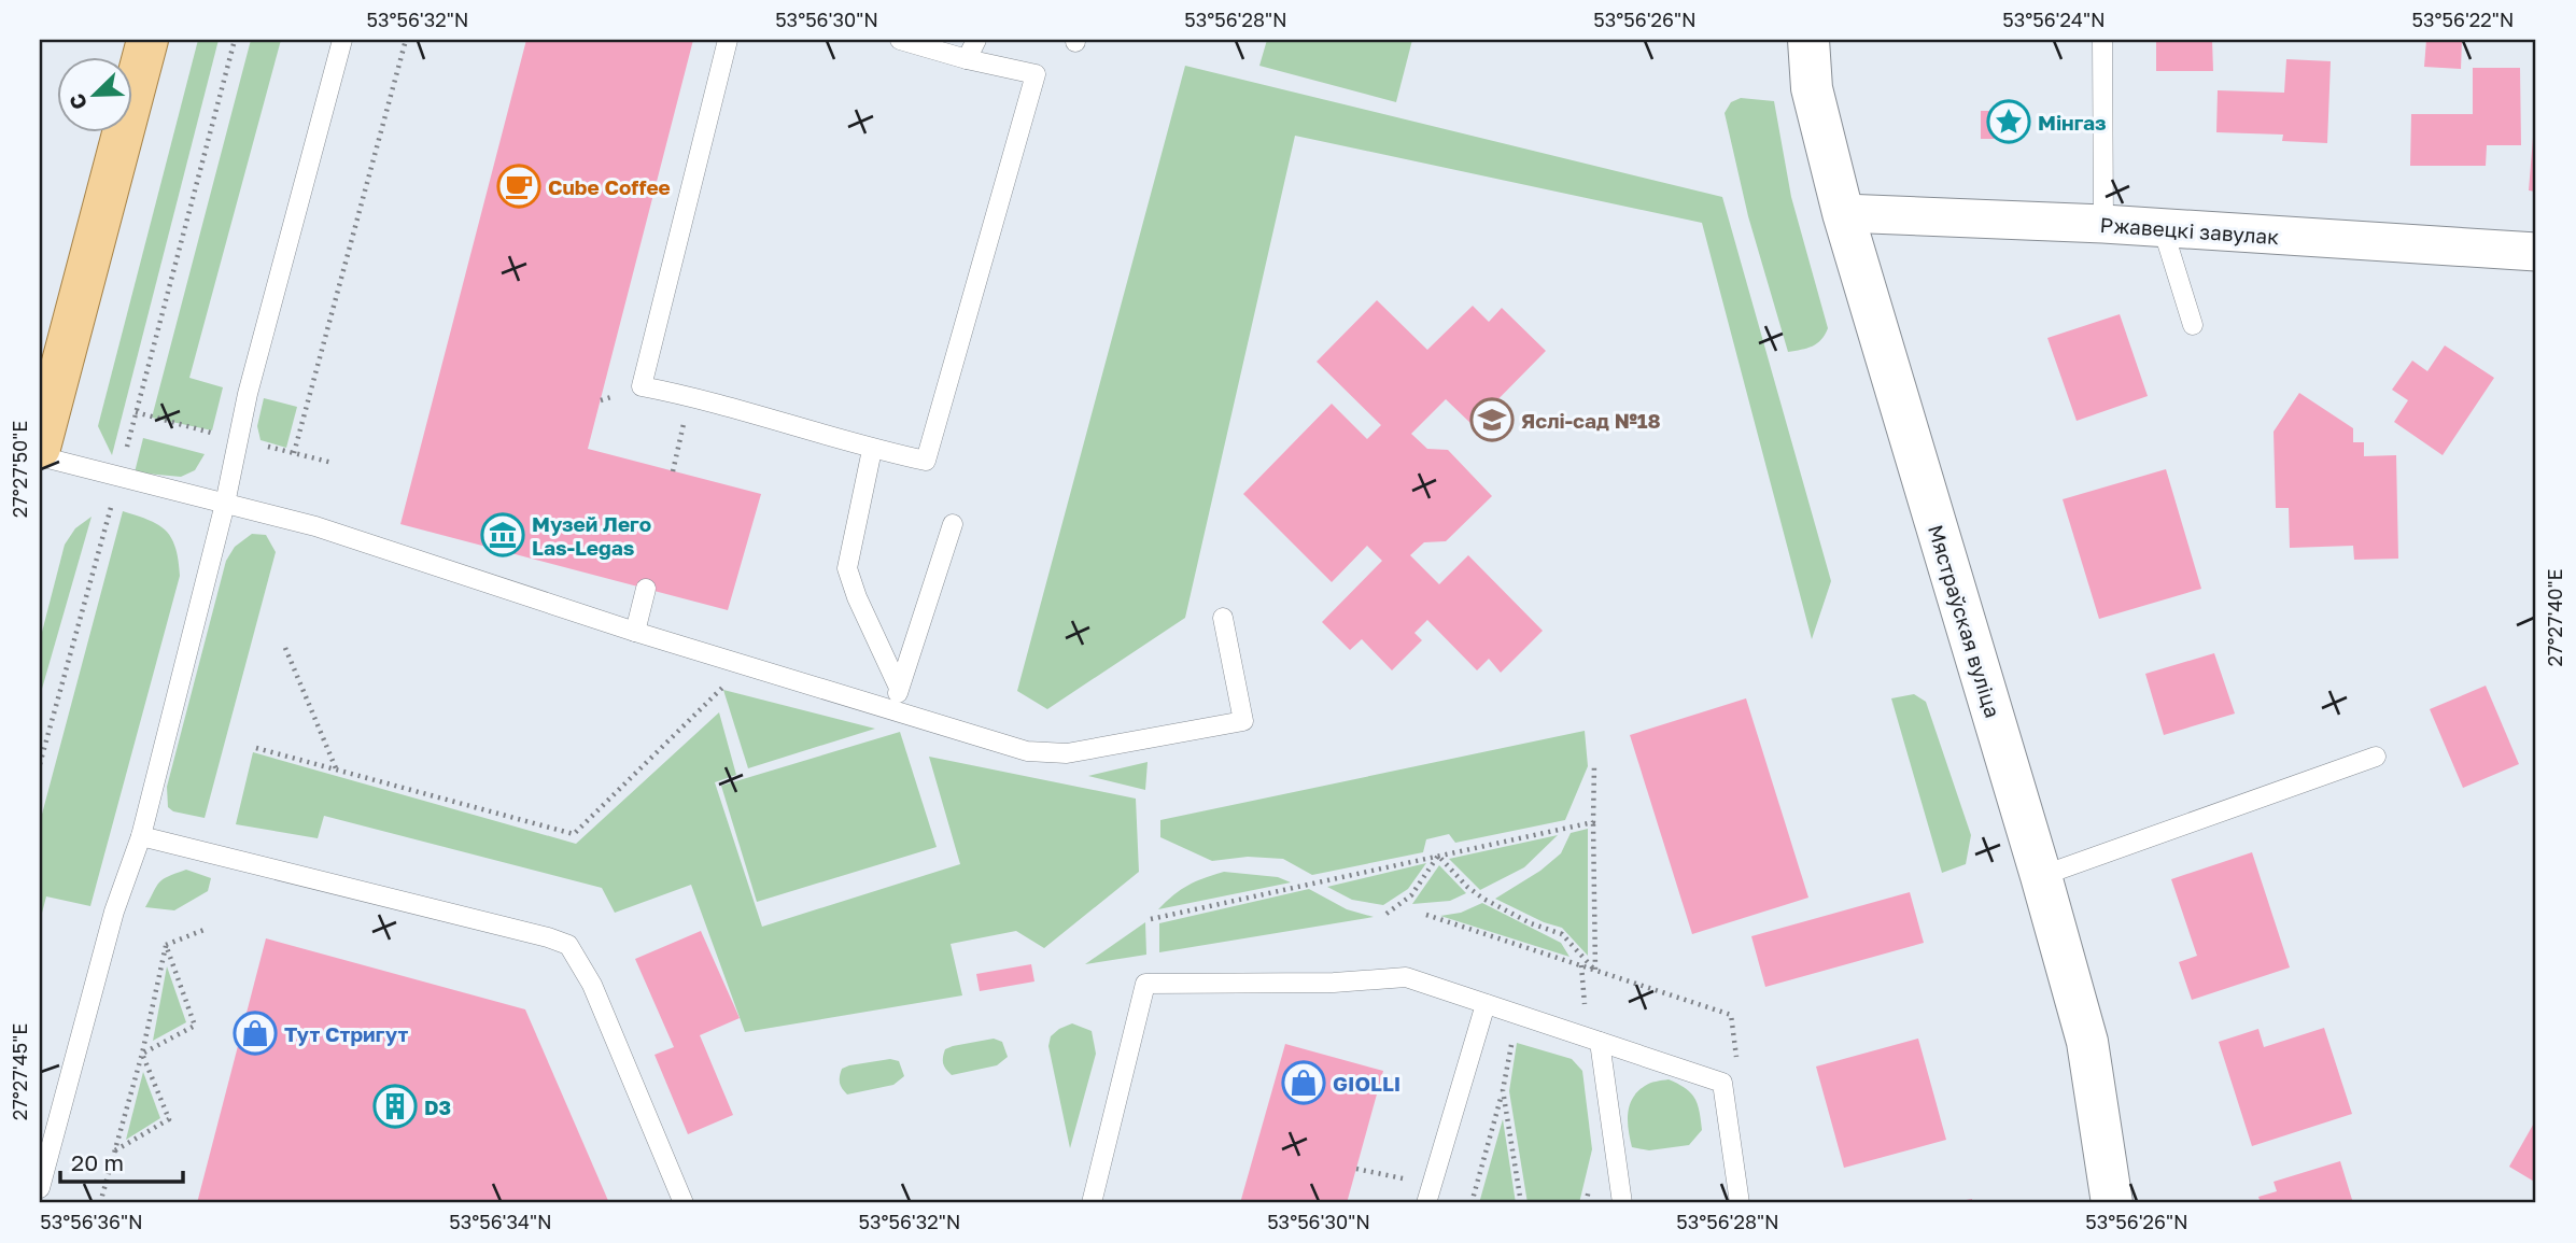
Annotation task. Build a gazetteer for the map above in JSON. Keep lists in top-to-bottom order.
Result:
{
  "streets": {
    "street": ["Ржавецкі завулак", "Мястраўская вуліца"]
  },
  "crossings": [
    ["Ржавецкі завулак", "Мястраўская вуліца"]
  ],
  "places": {
    "place": ["Мінгаз"],
    "cafe": ["Cube Coffee"],
    "school or university": ["Яслі-сад №18"],
    "museum": ["Музей Лего Las-Legas"],
    "shop": ["Тут Стригут", "GIOLLI"],
    "building": ["D3"]
  },
  "scale_bar": "20 m",
  "north": "bottom left",
  "coordinates": [
    "53°56'32\"N",
    "53°56'30\"N",
    "53°56'28\"N",
    "53°56'26\"N",
    "53°56'24\"N",
    "53°56'22\"N",
    "27°27'50\"E",
    "27°27'40\"E",
    "27°27'45\"E",
    "53°56'36\"N",
    "53°56'34\"N"
  ]
}
